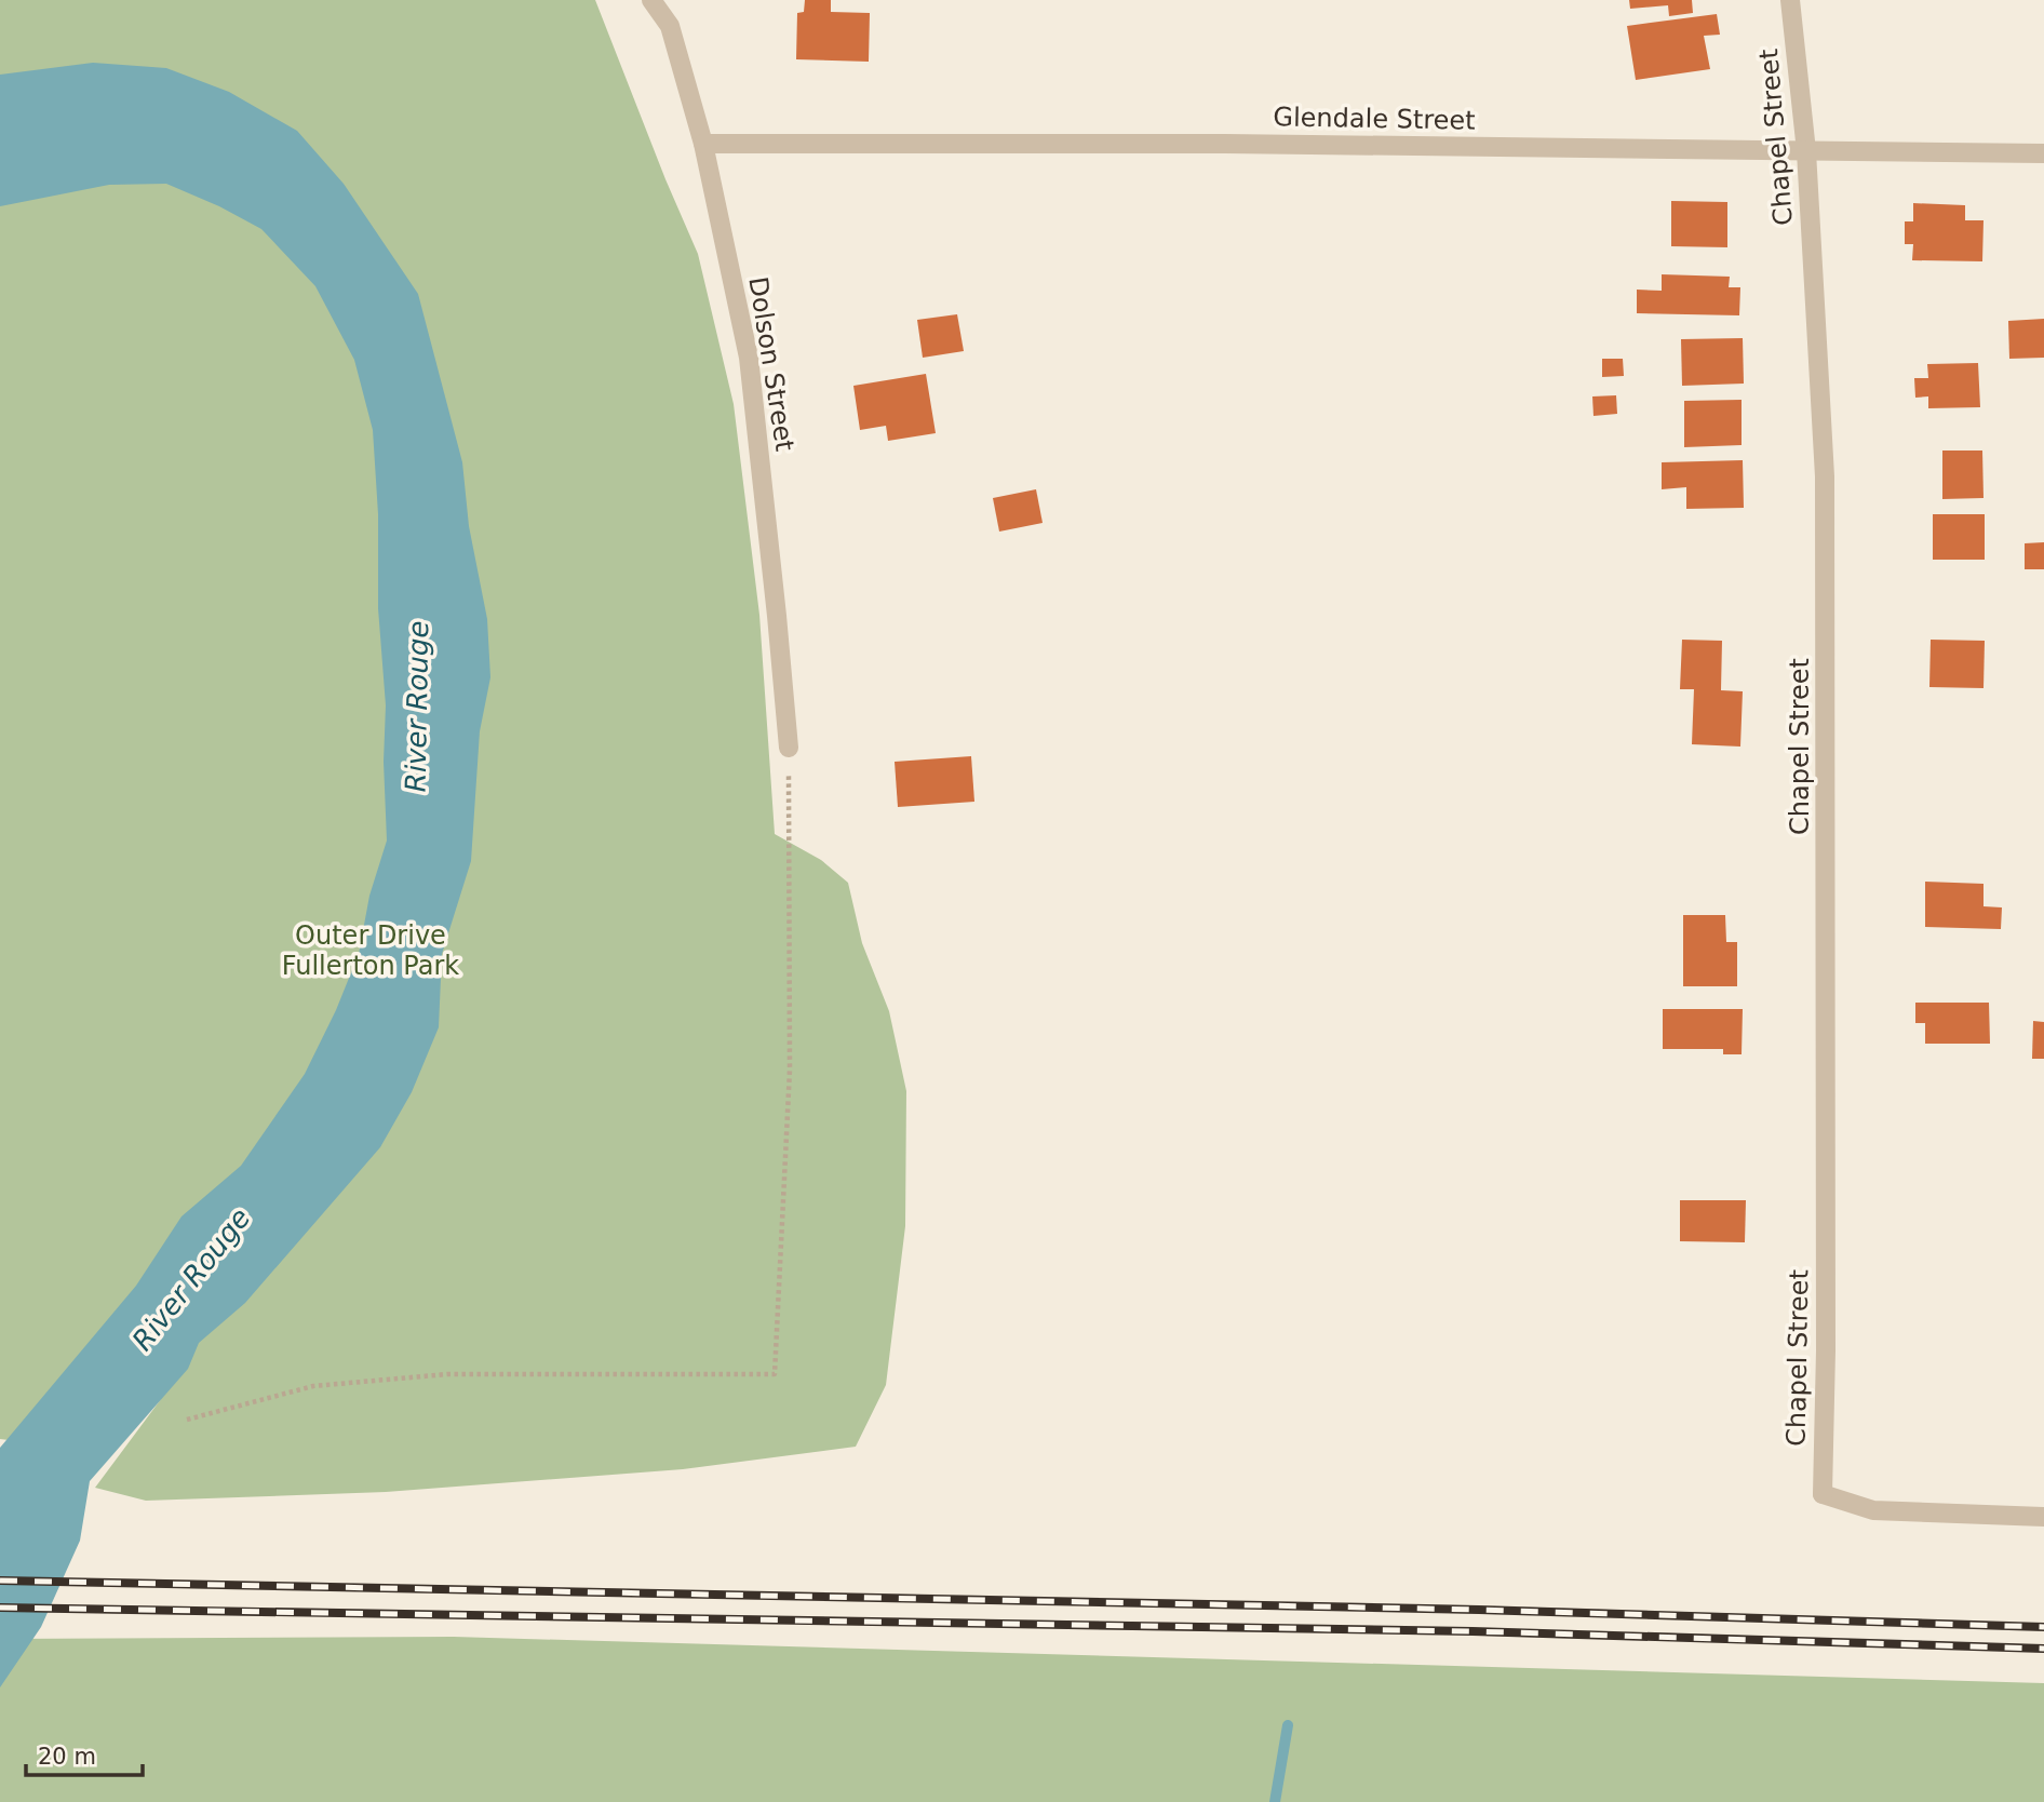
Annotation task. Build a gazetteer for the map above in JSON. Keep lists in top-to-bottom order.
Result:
{
  "streets": {
    "street": ["Glendale Street", "Chapel Street", "Dolson Street"]
  },
  "crossings": [
    ["Glendale Street", "Chapel Street"],
    ["Glendale Street", "Dolson Street"]
  ],
  "water": ["River Rouge"],
  "parks": ["Outer Drive Fullerton Park"],
  "scale_bar": "20 m"
}
